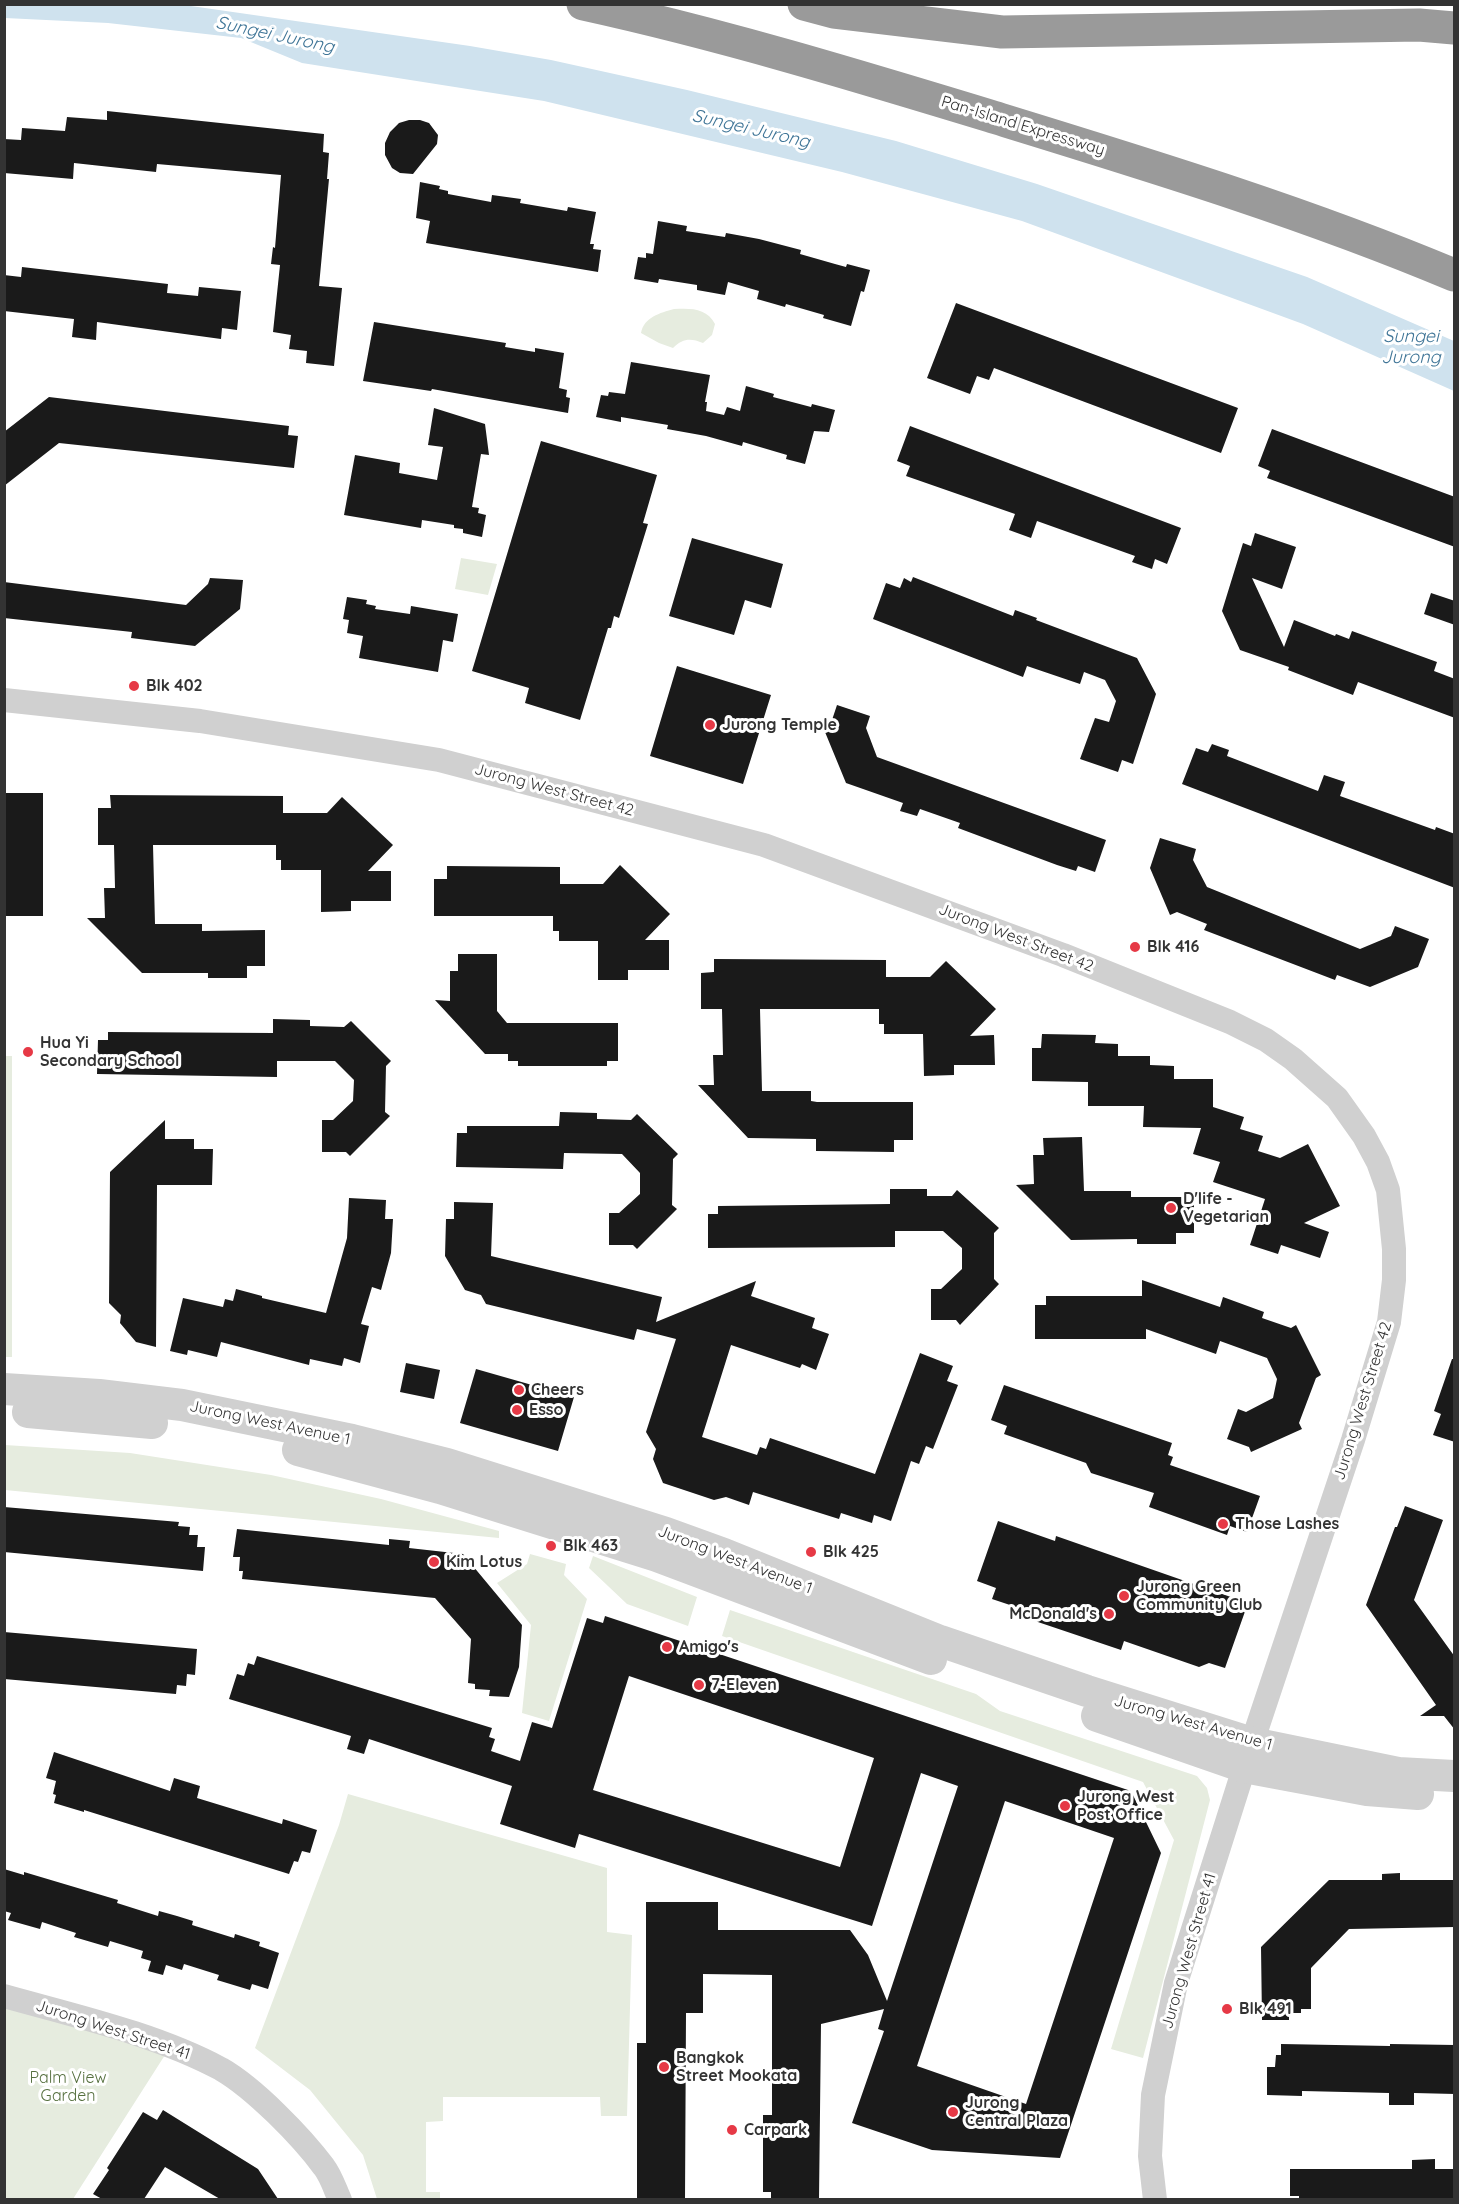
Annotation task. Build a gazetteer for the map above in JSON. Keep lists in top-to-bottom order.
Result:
{
  "streets": {
    "highway": ["Pan-Island Expressway"],
    "street": ["Jurong West Street 42", "Jurong West Avenue 1", "Jurong West Street 41"]
  },
  "crossings": [
    ["Jurong West Street 42", "Jurong West Avenue 1"],
    ["Jurong West Street 42", "Jurong West Street 41"],
    ["Jurong West Avenue 1", "Jurong West Street 41"]
  ],
  "water": ["Sungei Jurong"],
  "parks": ["Palm View Garden"],
  "places": [
    "Blk 402",
    "Jurong Temple",
    "Blk 416",
    "Hua Yi Secondary School",
    "D'life - Vegetarian",
    "Cheers",
    "Esso",
    "Those Lashes",
    "Blk 463",
    "Blk 425",
    "Kim Lotus",
    "Jurong Green Community Club",
    "McDonald's",
    "Amigo's",
    "7-Eleven",
    "Jurong West Post Office",
    "Blk 491",
    "Bangkok Street Mookata",
    "Jurong Central Plaza",
    "Carpark"
  ]
}
